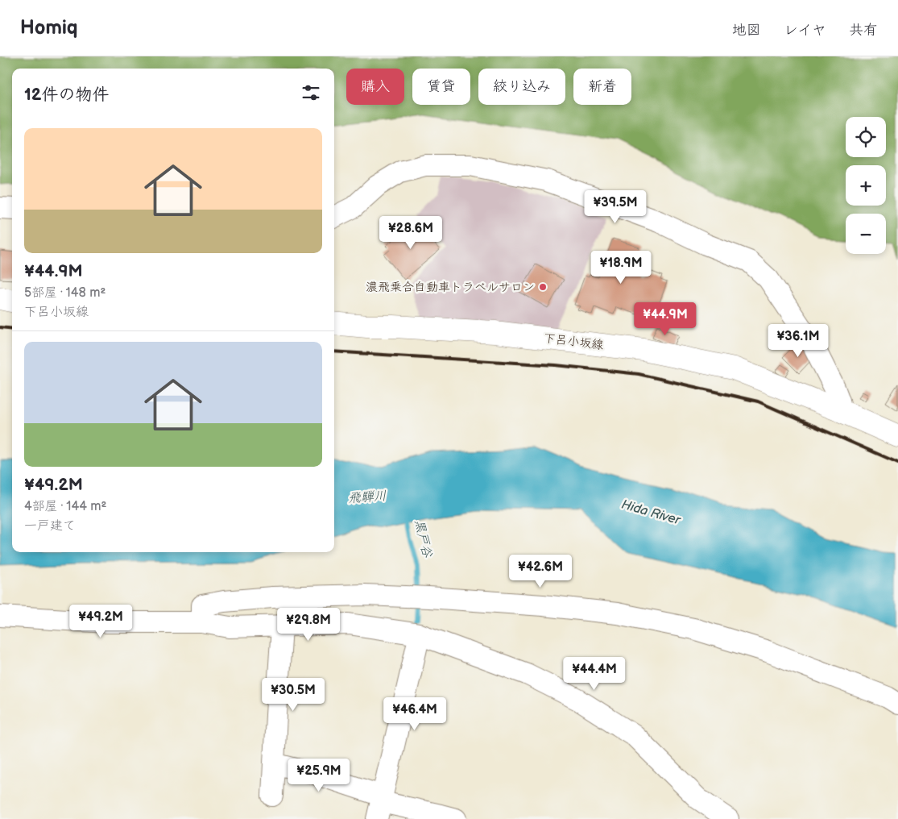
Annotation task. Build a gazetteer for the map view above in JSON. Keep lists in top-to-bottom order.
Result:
{
  "streets": {
    "main road": ["下呂小坂線"]
  },
  "water": ["飛騨川", "Hida River", "黒戸谷"],
  "places": ["濃飛乗合自動車トラベルサロン"],
  "page": {
    "header": "Homiq",
    "nav": ["地図", "レイヤ", "共有"],
    "chip": [
      "購入",
      "賃貸",
      "絞り込み",
      "新着"
    ],
    "heading": "12件の物件",
    "map_buttons": ["+", "−"],
    "list": [
      {
        "name": "¥44.9M",
        "note": "5部屋 · 148 m² · 下呂小坂線"
      },
      {
        "name": "¥49.2M",
        "note": "4部屋 · 144 m² · 一戸建て"
      }
    ],
    "price": [
      "¥39.5M",
      "¥28.6M",
      "¥18.9M",
      "¥44.9M",
      "¥36.1M",
      "¥42.6M",
      "¥49.2M",
      "¥29.8M",
      "¥44.4M",
      "¥30.5M",
      "¥46.4M",
      "¥25.9M"
    ]
  }
}
